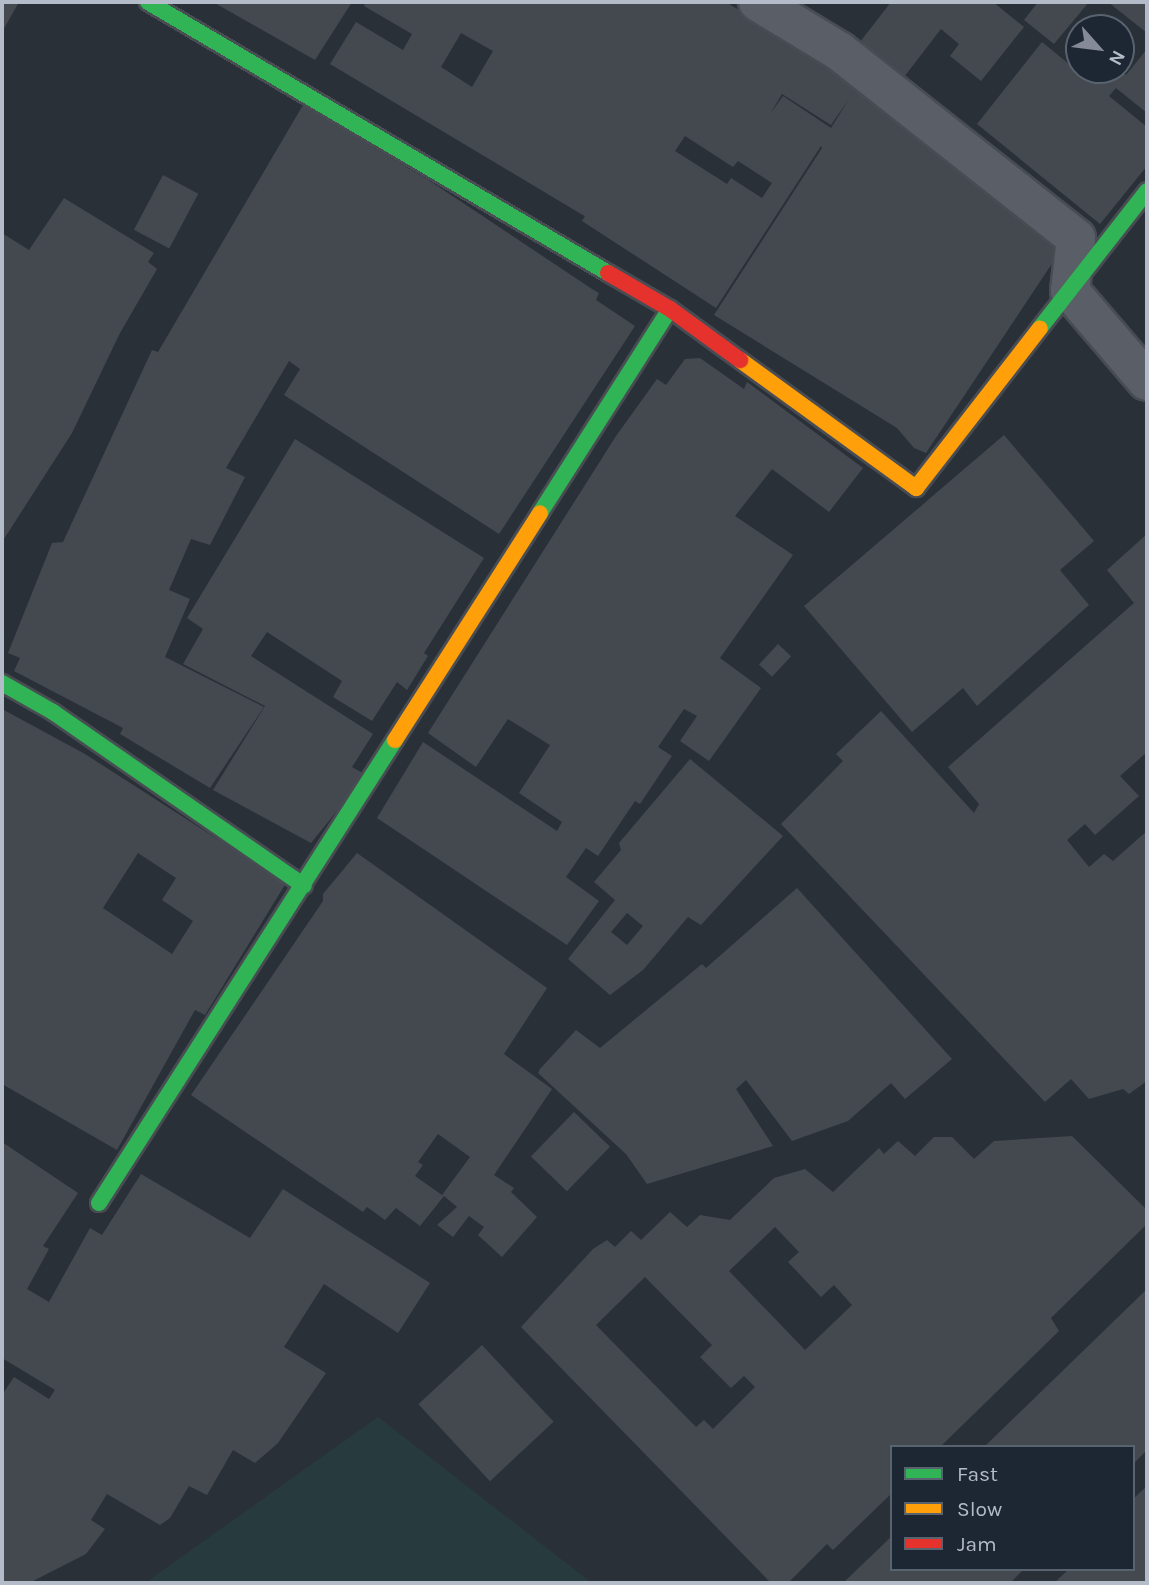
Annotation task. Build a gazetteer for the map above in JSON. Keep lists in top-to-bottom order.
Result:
{
  "legend": ["Fast", "Slow", "Jam"],
  "north": "bottom right"
}
